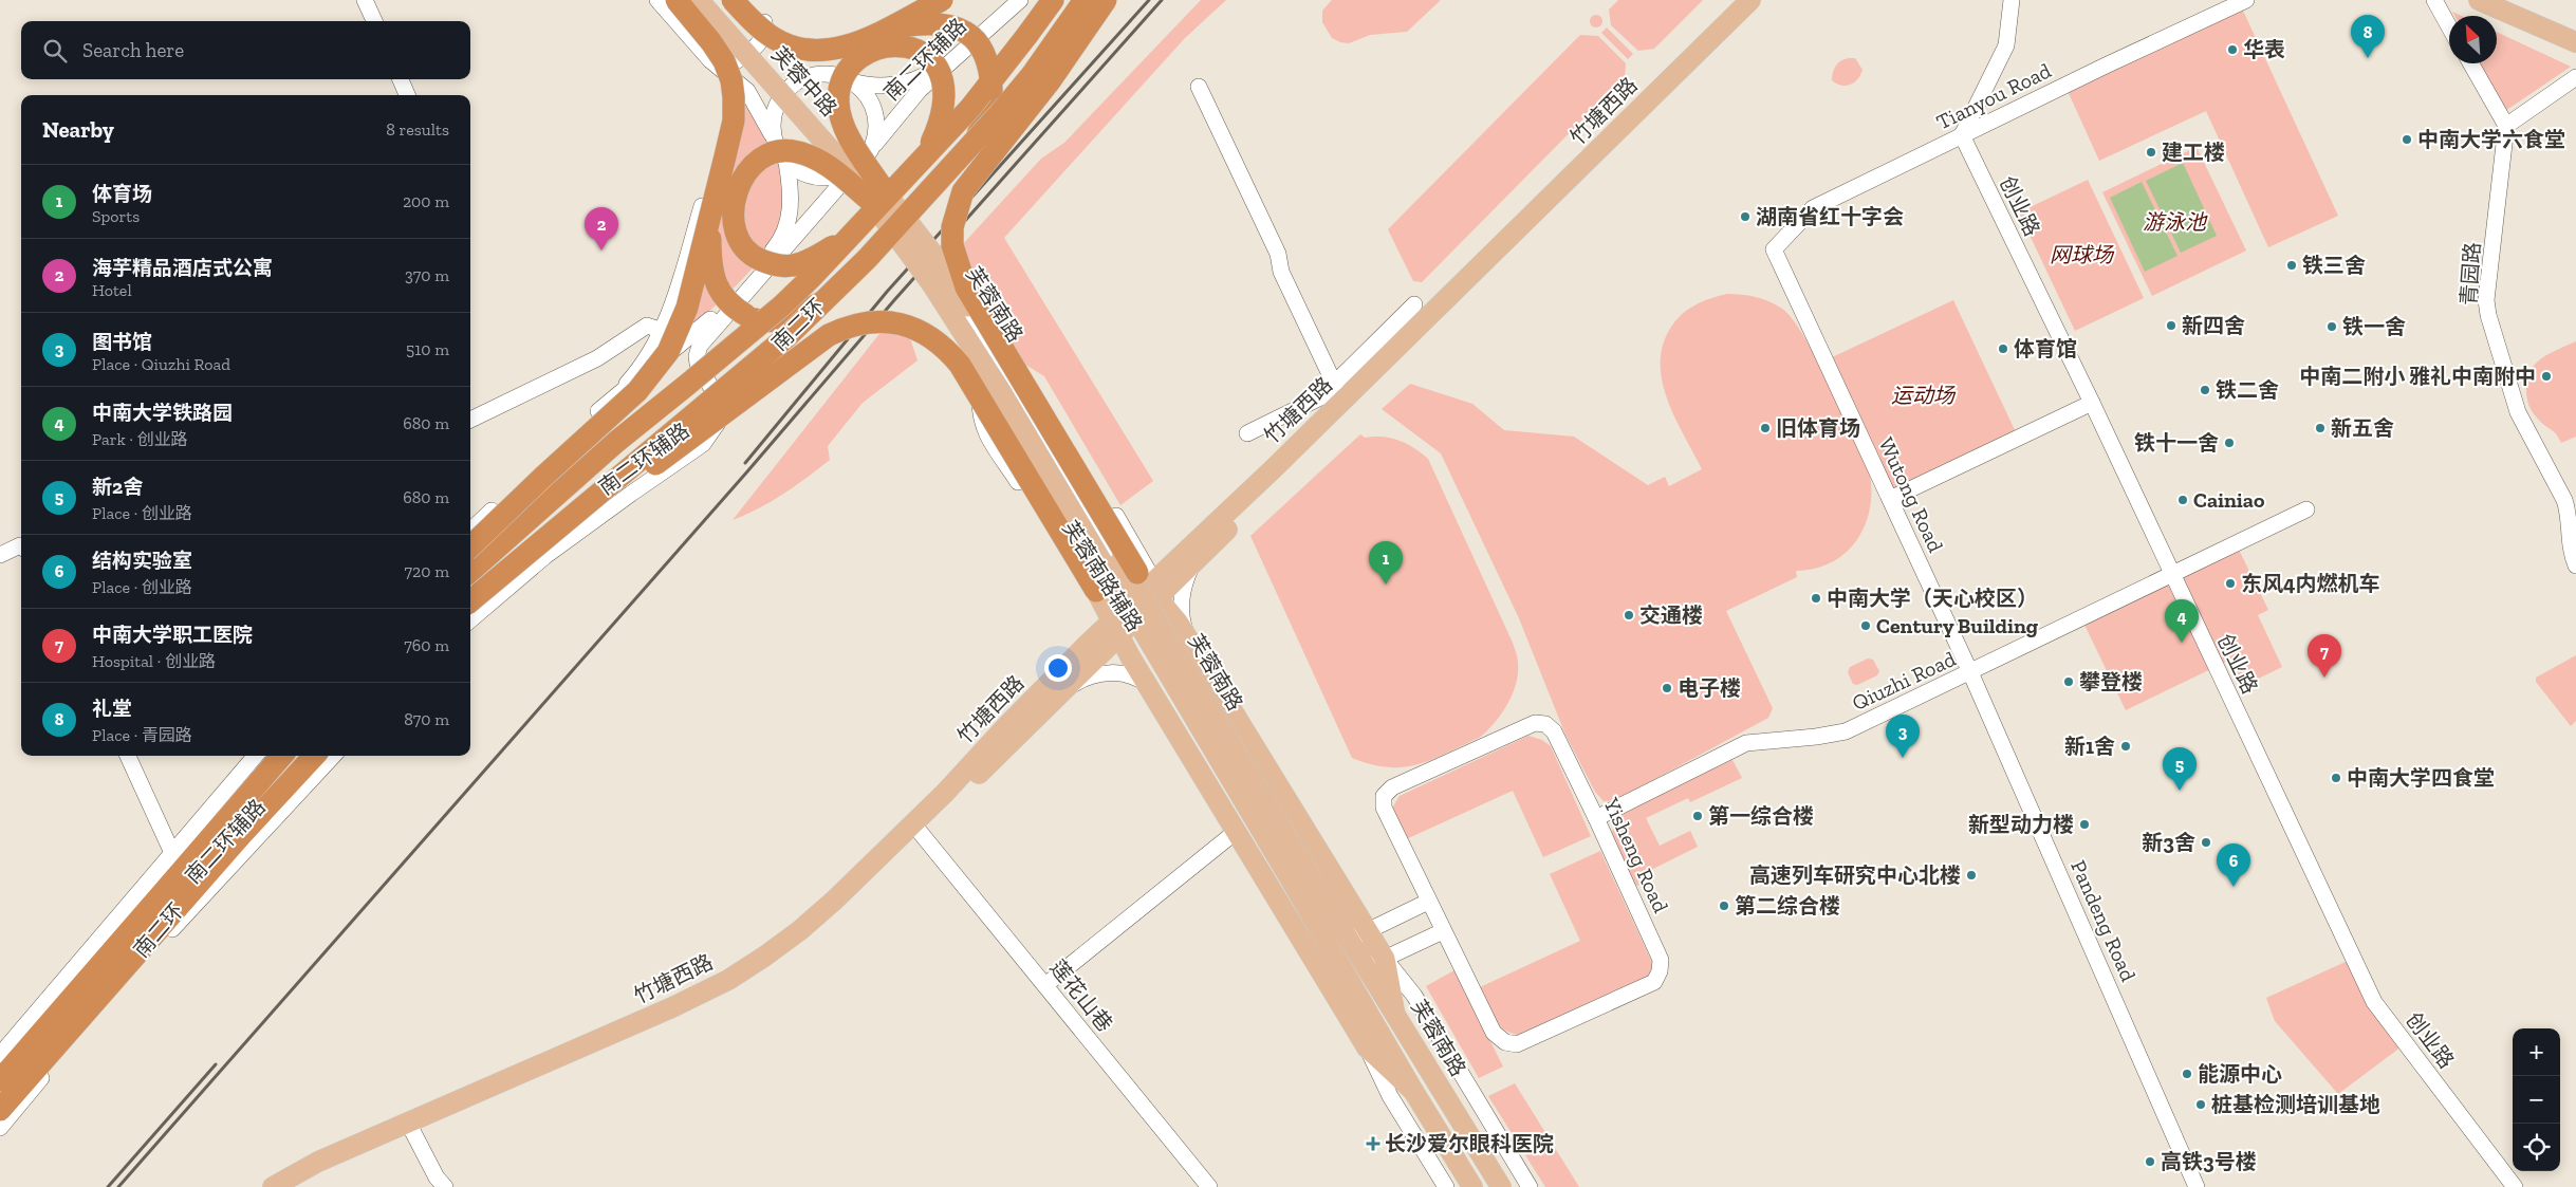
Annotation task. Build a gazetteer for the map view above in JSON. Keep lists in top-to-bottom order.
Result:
{
  "streets": {
    "highway": ["南二环"],
    "main road": ["芙蓉中路", "竹塘西路", "芙蓉南路"],
    "street": [
      "南二环辅路",
      "Tianyou Road",
      "创业路",
      "青园路",
      "Wutong Road",
      "芙蓉南路辅路",
      "Qiuzhi Road",
      "Yisheng Road",
      "Pandeng Road",
      "莲花山巷"
    ]
  },
  "crossings": [
    ["南二环辅路", "南二环"],
    ["芙蓉中路", "芙蓉南路"],
    ["Tianyou Road", "创业路"],
    ["Tianyou Road", "Wutong Road"],
    ["竹塘西路", "芙蓉南路辅路"],
    ["竹塘西路", "莲花山巷"],
    ["创业路", "Qiuzhi Road"],
    ["Wutong Road", "Qiuzhi Road"],
    ["Wutong Road", "Pandeng Road"],
    ["Qiuzhi Road", "Yisheng Road"],
    ["Qiuzhi Road", "Pandeng Road"]
  ],
  "parks": ["游泳池", "网球场", "运动场"],
  "places": {
    "other": [
      "华表",
      "中南大学六食堂",
      "建工楼",
      "湖南省红十字会",
      "铁三舍",
      "新四舍",
      "铁一舍",
      "体育馆",
      "中南二附小 雅礼中南附中",
      "铁二舍",
      "旧体育场",
      "新五舍",
      "铁十一舍",
      "Cainiao",
      "东风4内燃机车",
      "中南大学（天心校区）",
      "交通楼",
      "Century Building",
      "攀登楼",
      "电子楼",
      "新1舍",
      "中南大学四食堂",
      "第一综合楼",
      "新型动力楼",
      "新3舍",
      "高速列车研究中心北楼",
      "第二综合楼",
      "能源中心",
      "桩基检测培训基地",
      "高铁3号楼"
    ],
    "health": ["长沙爱尔眼科医院"]
  },
  "north": "top left",
  "page": {
    "pins": [
      "8",
      "2",
      "1",
      "4",
      "7",
      "3",
      "5",
      "6"
    ],
    "search": "Search here",
    "heading": ["Nearby", "8 results"],
    "list": [
      {
        "mark": "1",
        "name": "体育场",
        "note": "Sports",
        "value": "200 m"
      },
      {
        "mark": "2",
        "name": "海芋精品酒店式公寓",
        "note": "Hotel",
        "value": "370 m"
      },
      {
        "mark": "3",
        "name": "图书馆",
        "note": "Place · Qiuzhi Road",
        "value": "510 m"
      },
      {
        "mark": "4",
        "name": "中南大学铁路园",
        "note": "Park · 创业路",
        "value": "680 m"
      },
      {
        "mark": "5",
        "name": "新2舍",
        "note": "Place · 创业路",
        "value": "680 m"
      },
      {
        "mark": "6",
        "name": "结构实验室",
        "note": "Place · 创业路",
        "value": "720 m"
      },
      {
        "mark": "7",
        "name": "中南大学职工医院",
        "note": "Hospital · 创业路",
        "value": "760 m"
      },
      {
        "mark": "8",
        "name": "礼堂",
        "note": "Place · 青园路",
        "value": "870 m"
      }
    ],
    "map_buttons": ["+", "−"]
  }
}
